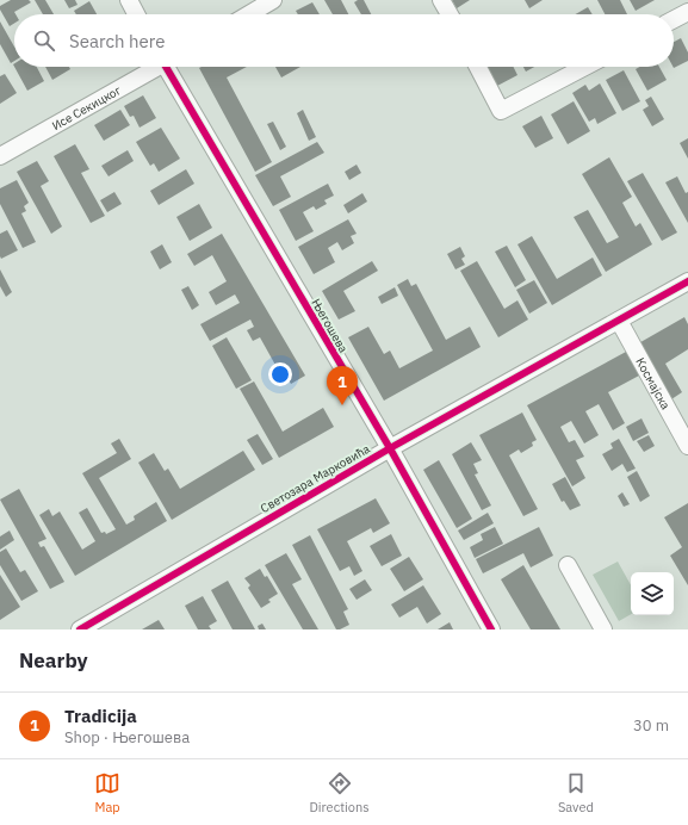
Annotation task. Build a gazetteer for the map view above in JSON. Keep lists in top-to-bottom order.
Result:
{
  "streets": {
    "street": [
      "Исе Секицког",
      "Његошева",
      "Космајска",
      "Светозара Марковића"
    ]
  },
  "crossings": [
    ["Његошева", "Светозара Марковића"],
    ["Космајска", "Светозара Марковића"]
  ],
  "page": {
    "search": "Search here",
    "pins": "1",
    "heading": "Nearby",
    "list": [
      {
        "mark": "1",
        "name": "Tradicija",
        "note": "Shop · Његошева",
        "value": "30 m"
      }
    ],
    "nav": ["Map", "Directions", "Saved"]
  }
}
